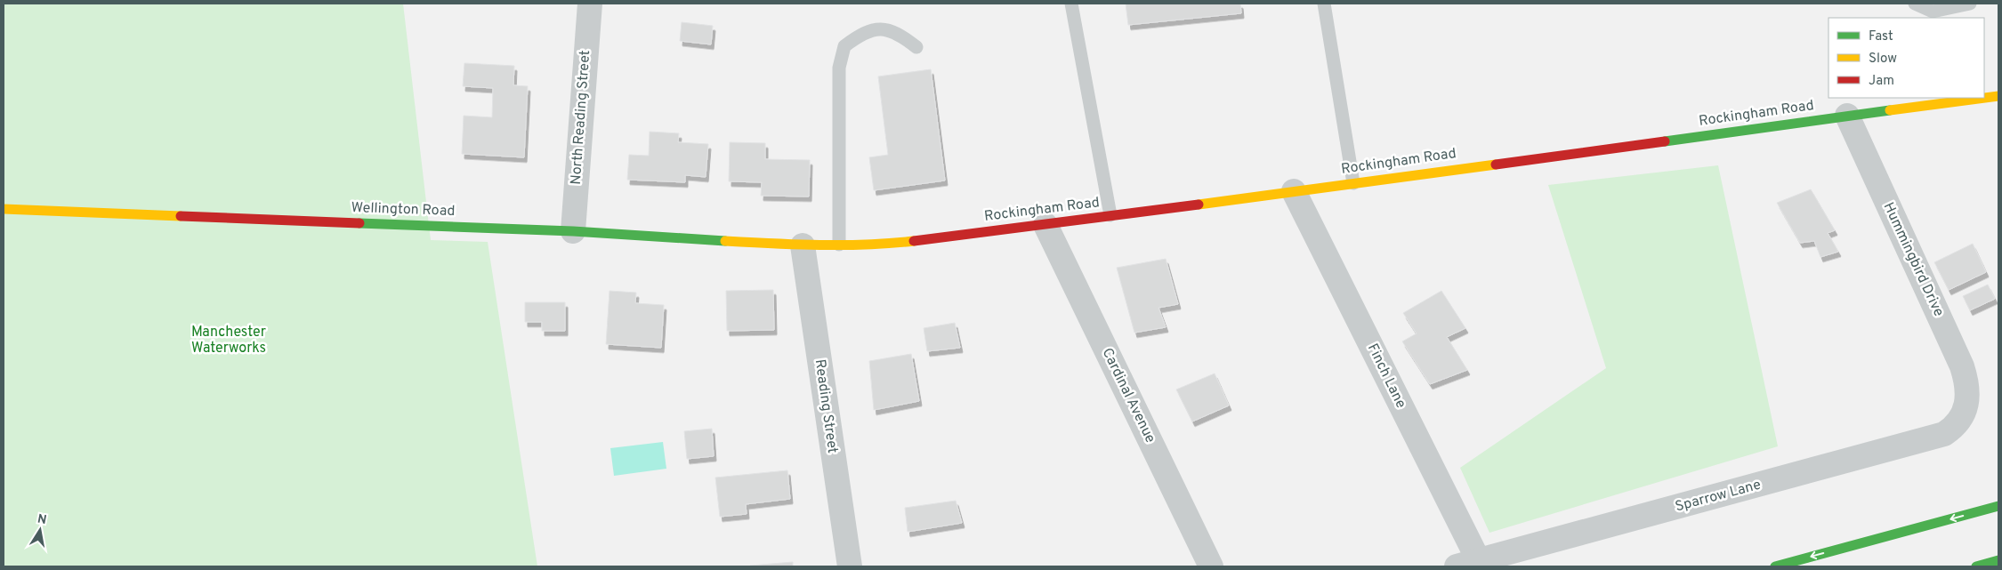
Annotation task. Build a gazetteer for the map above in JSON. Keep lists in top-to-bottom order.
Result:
{
  "streets": {
    "main road": ["Rockingham Road", "Wellington Road"],
    "street": [
      "North Reading Street",
      "Hummingbird Drive",
      "Finch Lane",
      "Cardinal Avenue",
      "Reading Street",
      "Sparrow Lane"
    ]
  },
  "crossings": [
    ["Rockingham Road", "Wellington Road"],
    ["Rockingham Road", "Hummingbird Drive"],
    ["Rockingham Road", "Finch Lane"],
    ["Rockingham Road", "Cardinal Avenue"],
    ["Rockingham Road", "Reading Street"],
    ["North Reading Street", "Wellington Road"],
    ["Wellington Road", "Reading Street"],
    ["Hummingbird Drive", "Sparrow Lane"],
    ["Finch Lane", "Sparrow Lane"]
  ],
  "parks": ["Manchester Waterworks"],
  "legend": ["Fast", "Slow", "Jam"],
  "north": "top"
}
